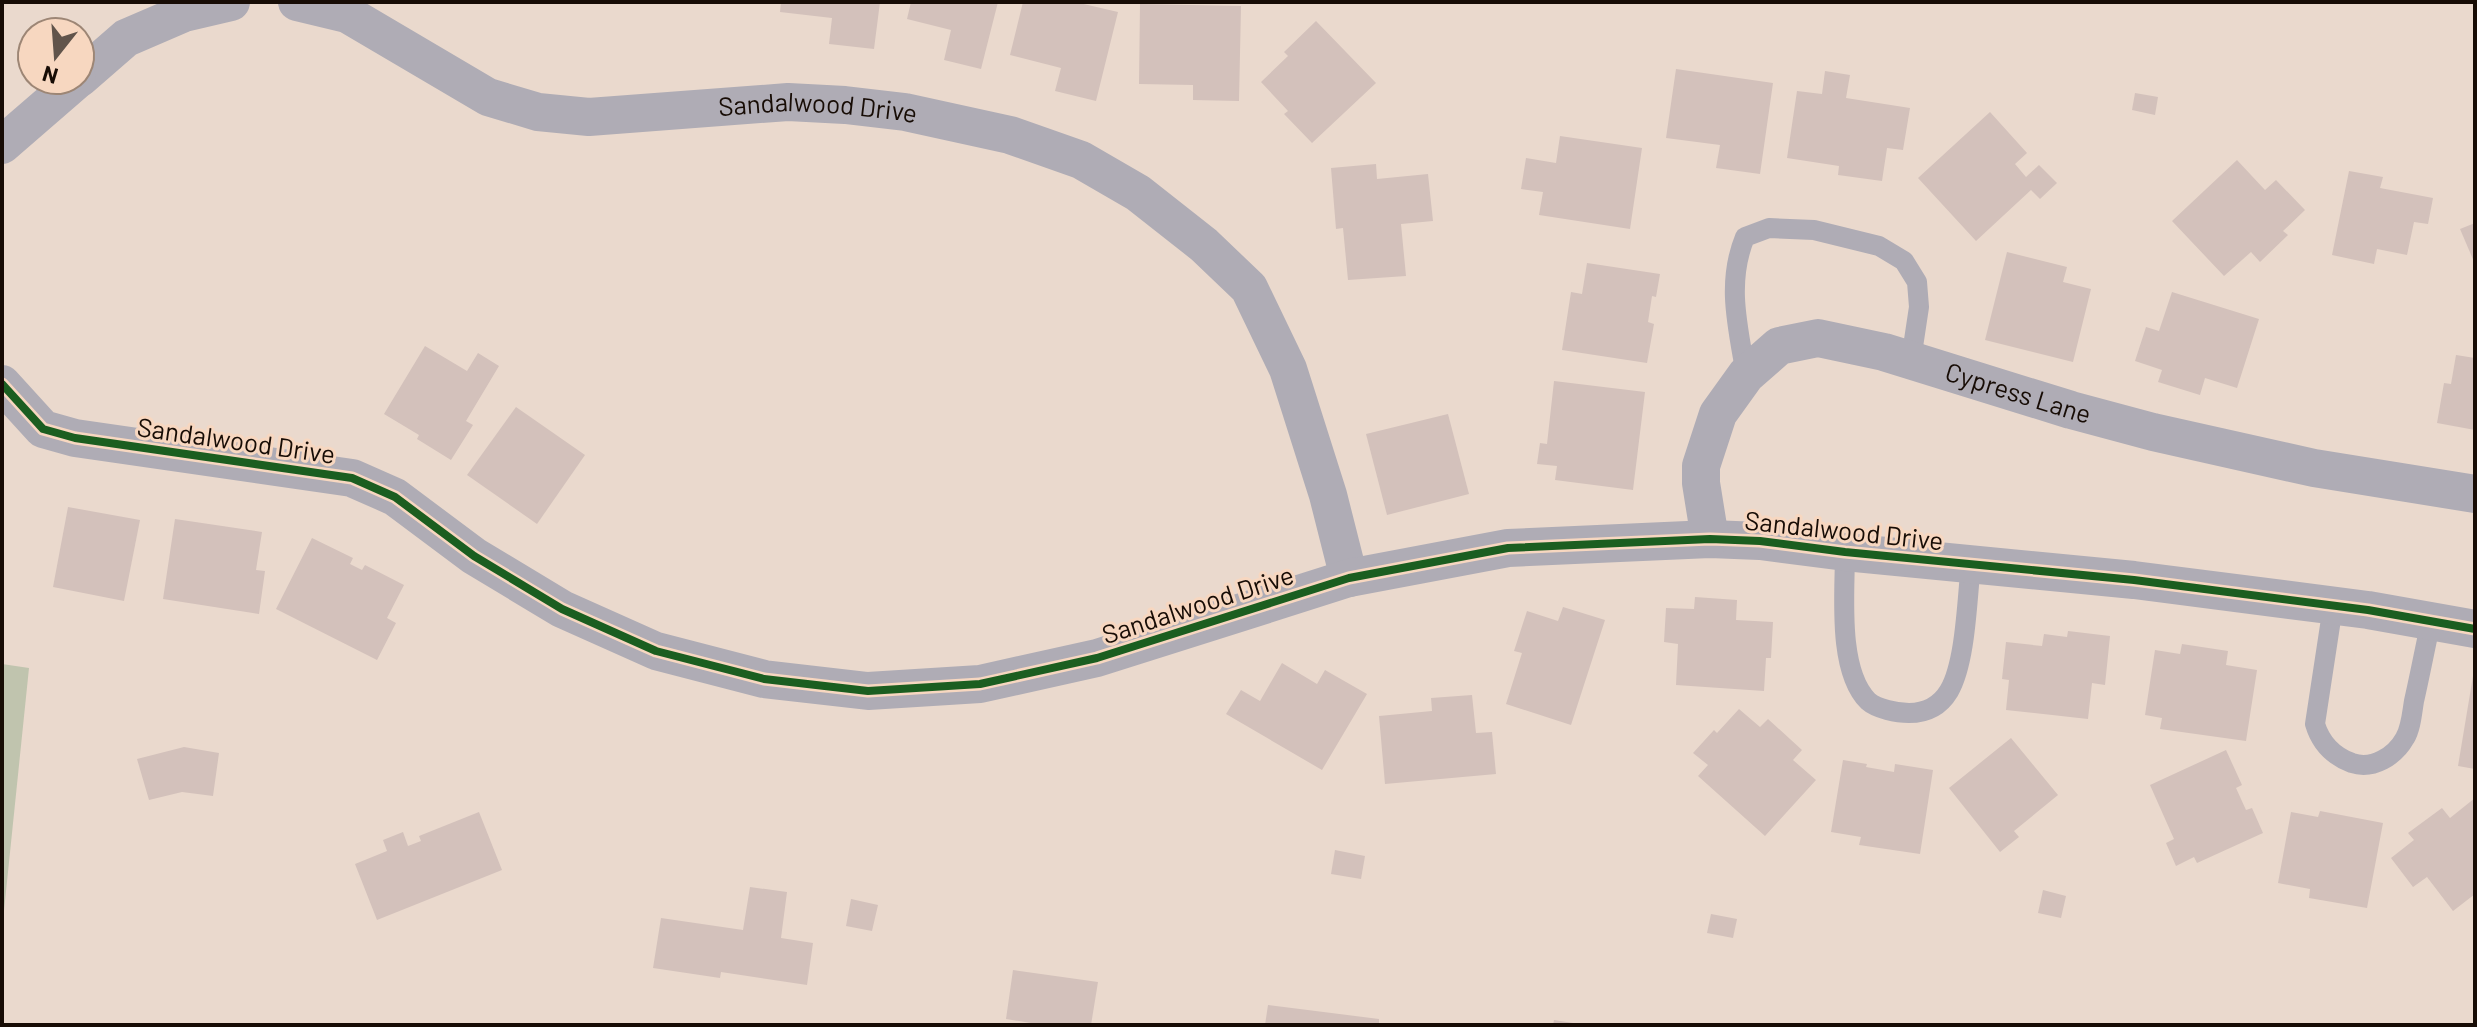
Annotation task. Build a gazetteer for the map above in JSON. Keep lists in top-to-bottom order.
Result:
{
  "streets": {
    "street": ["Sandalwood Drive", "Cypress Lane"]
  },
  "crossings": [
    ["Sandalwood Drive", "Cypress Lane"]
  ],
  "north": "bottom"
}
